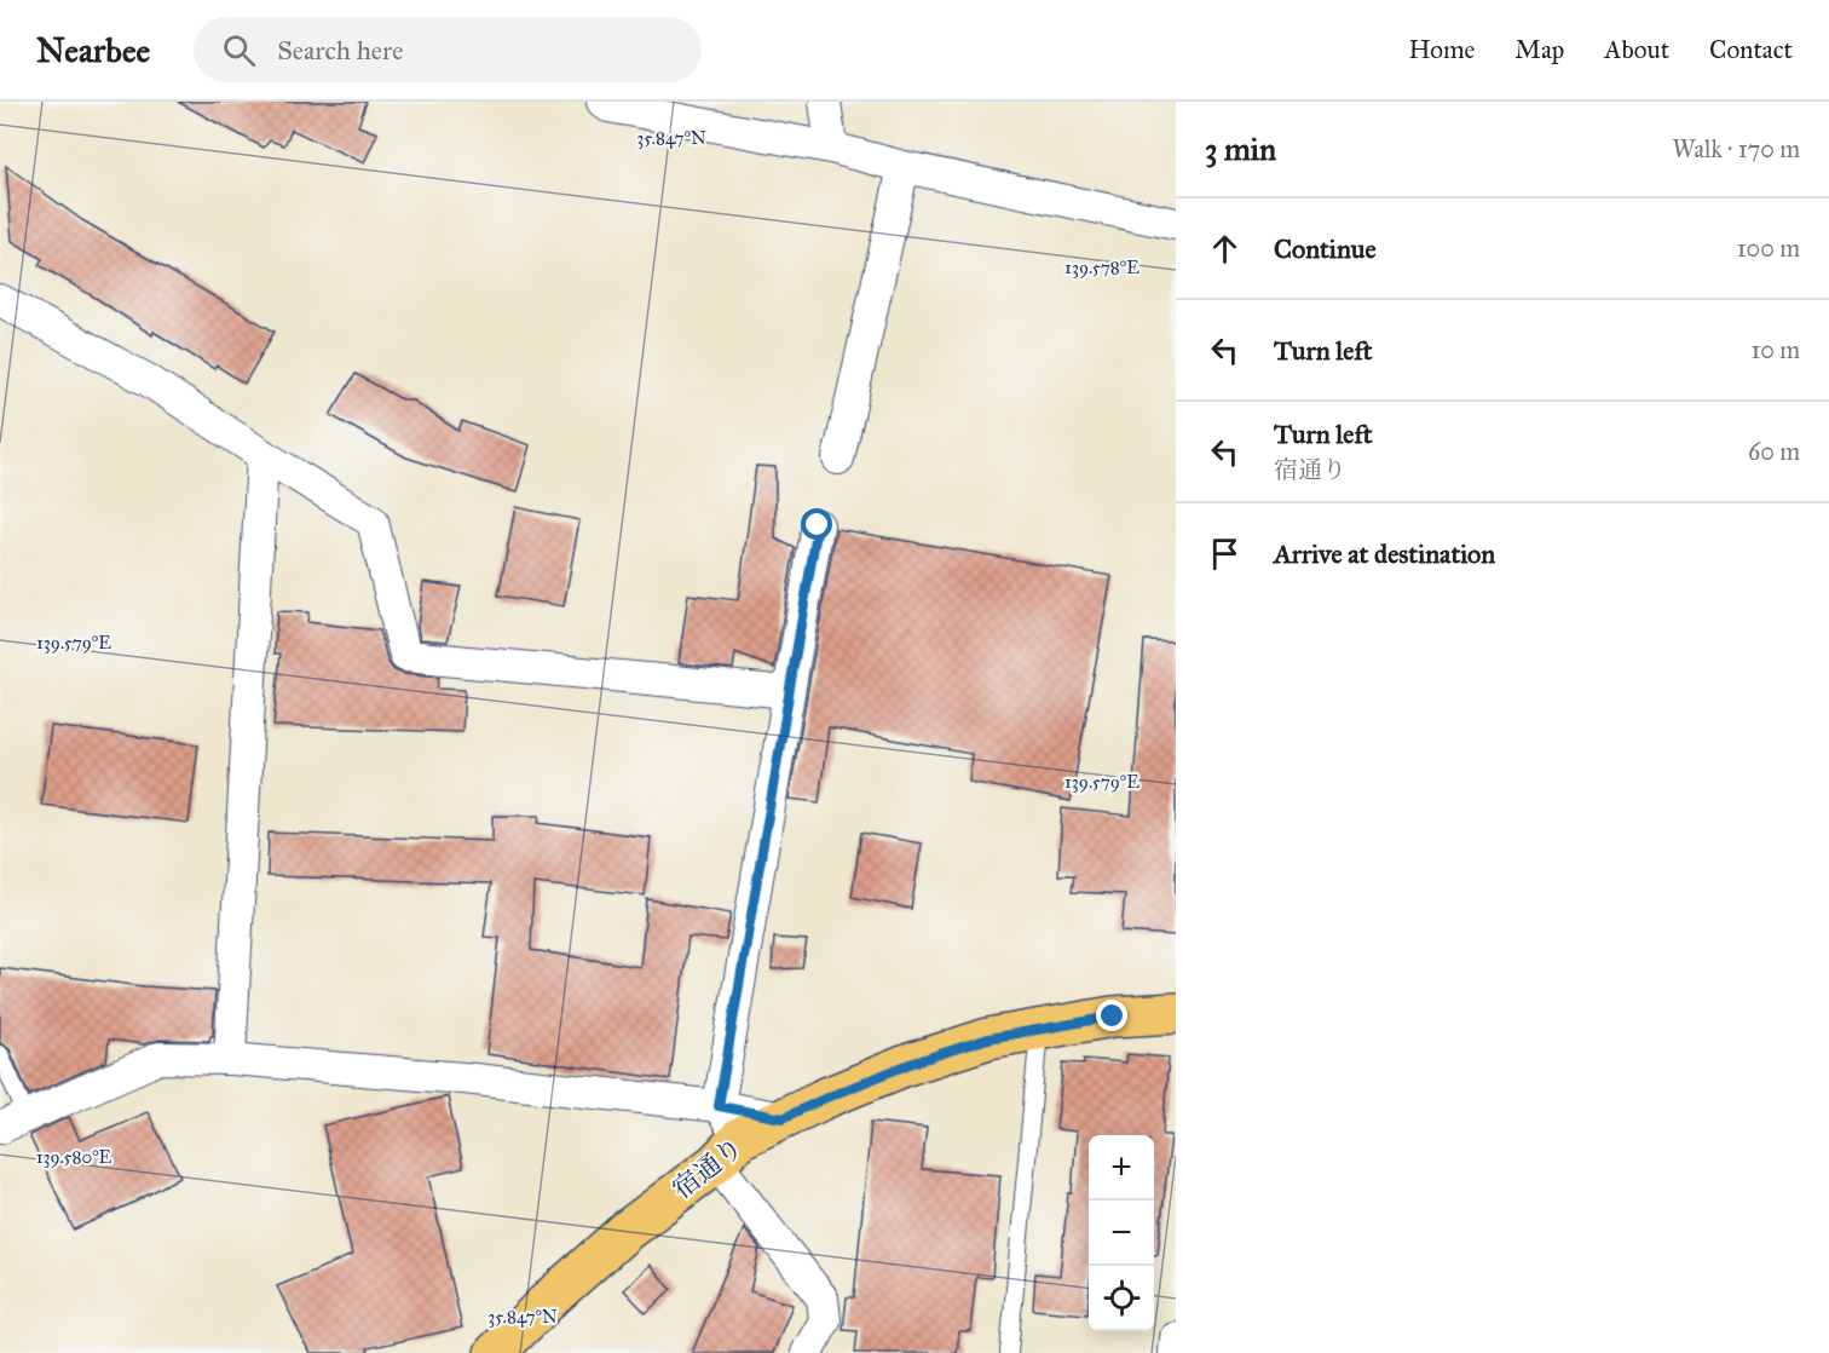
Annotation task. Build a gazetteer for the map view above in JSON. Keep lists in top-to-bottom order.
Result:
{
  "streets": {
    "main road": ["宿通り"]
  },
  "page": {
    "header": "Nearbee",
    "search": "Search here",
    "nav": [
      "Home",
      "Map",
      "About",
      "Contact"
    ],
    "heading": ["3 min", "Walk · 170 m"],
    "list": [
      ["Continue", "100 m"],
      ["Turn left", "10 m"],
      ["Turn left", "宿通り", "60 m"],
      "Arrive at destination"
    ],
    "map_buttons": ["+", "−"]
  },
  "coordinates": [
    "35.847°N",
    "139.578°E",
    "139.579°E",
    "139.580°E"
  ]
}
